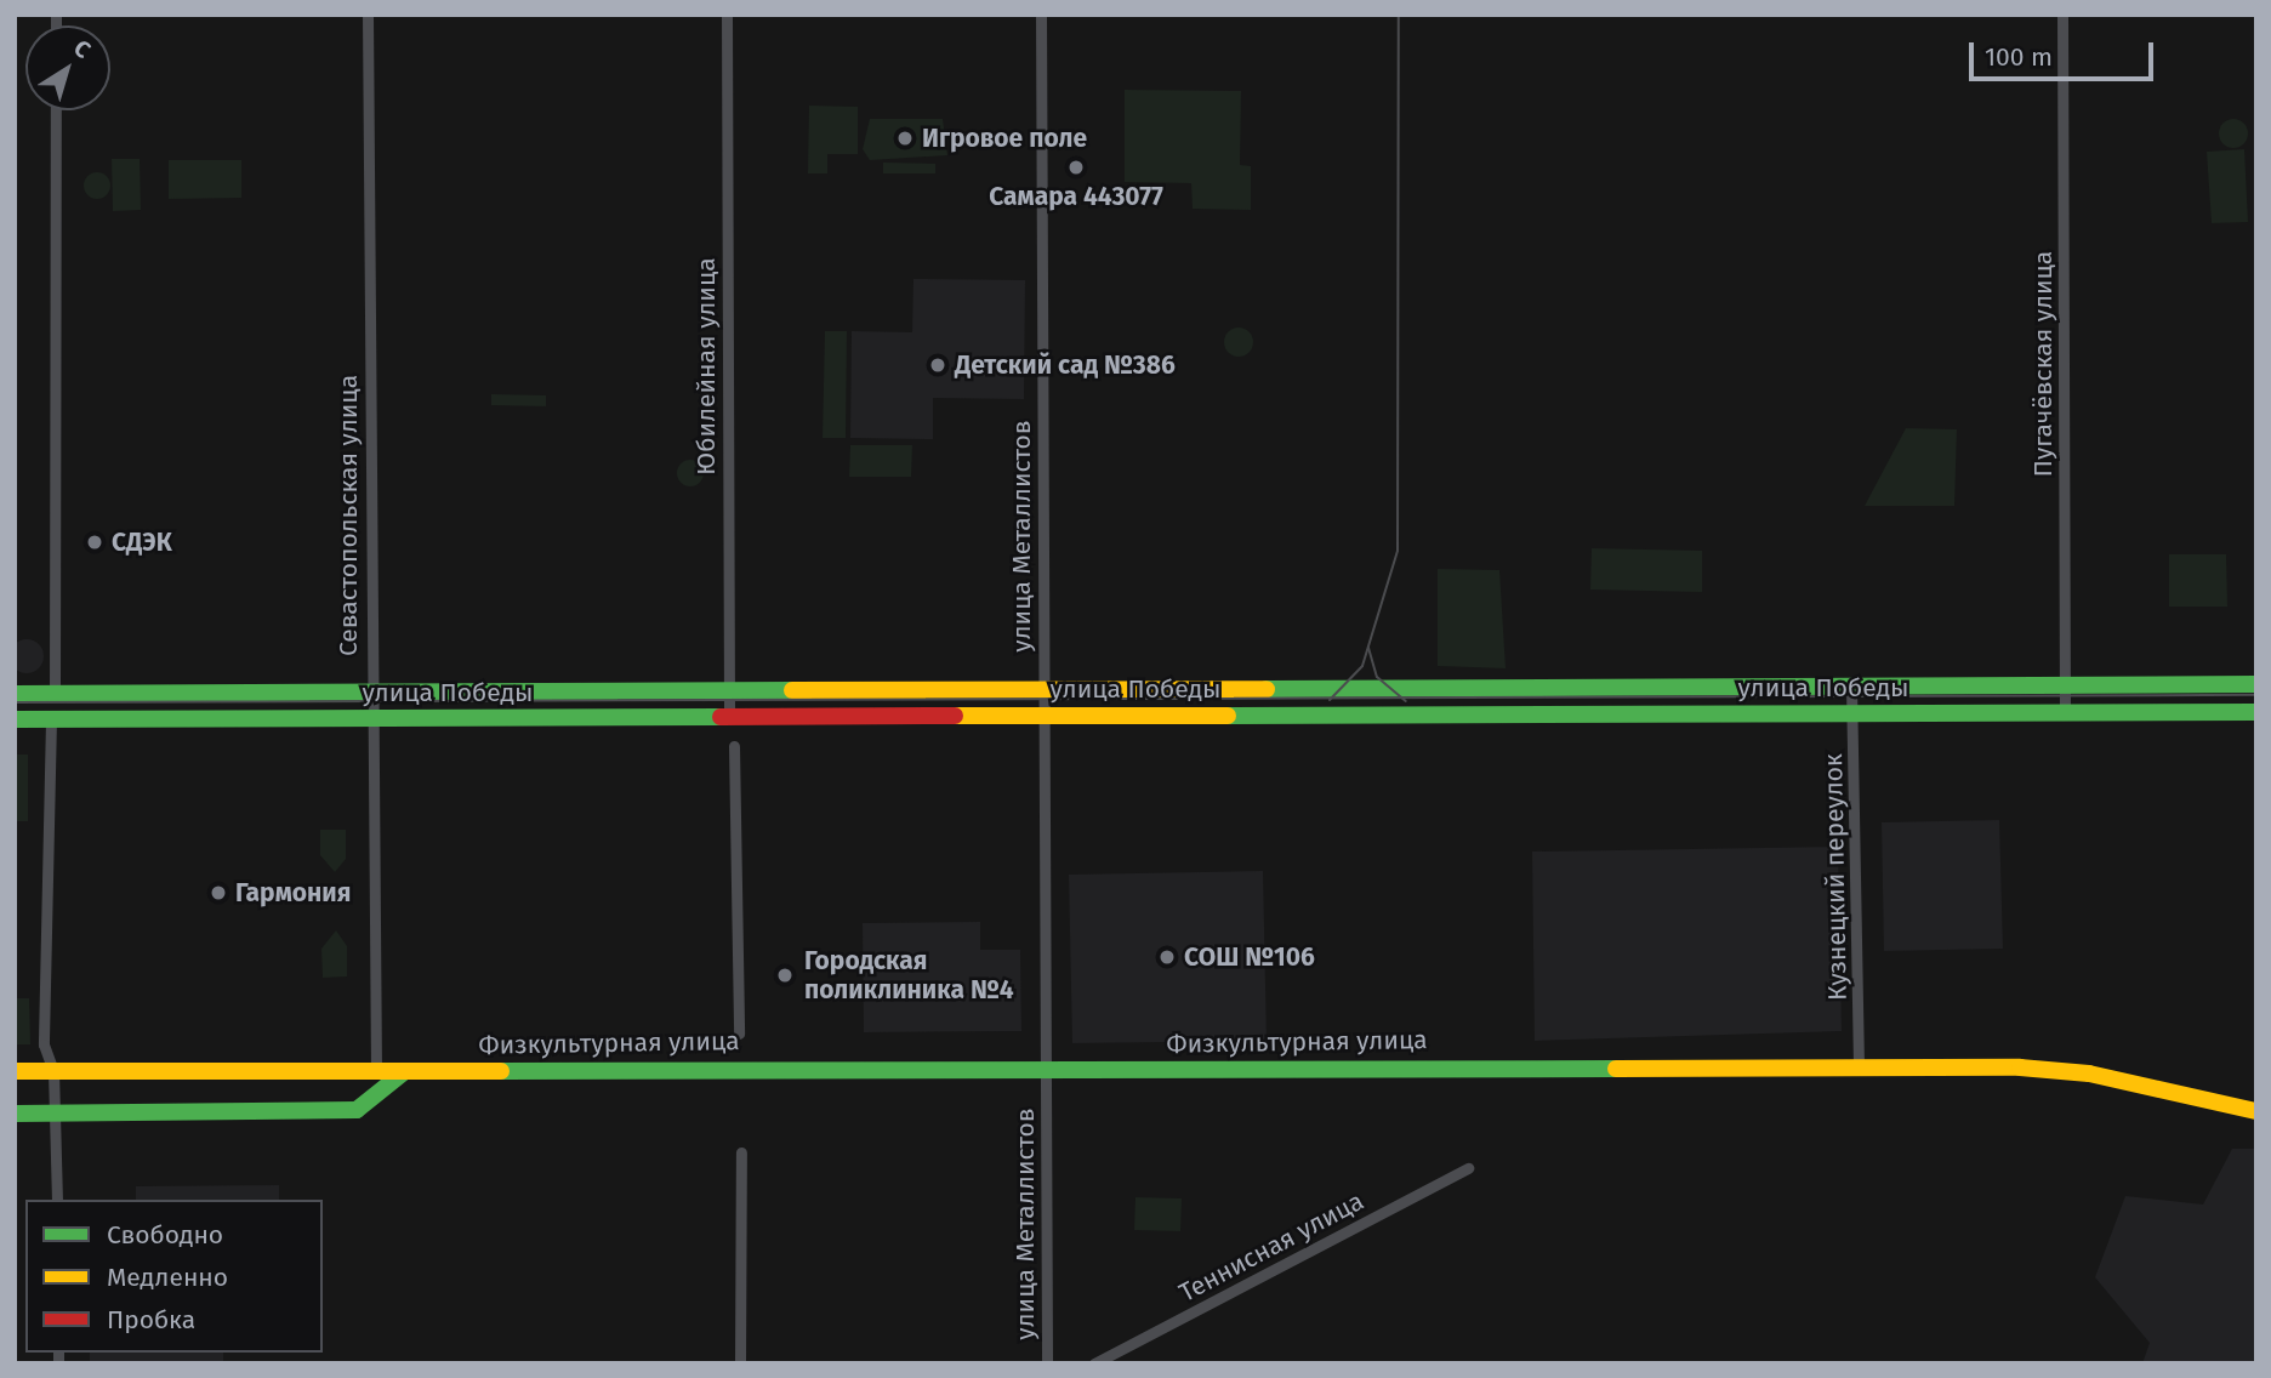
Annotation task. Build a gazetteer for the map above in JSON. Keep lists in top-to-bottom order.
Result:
{
  "streets": {
    "main road": ["улица Победы", "Физкультурная улица"],
    "street": [
      "Пугачёвская улица",
      "Юбилейная улица",
      "Севастопольская улица",
      "улица Металлистов",
      "Кузнецкий переулок",
      "Теннисная улица"
    ]
  },
  "crossings": [
    ["Пугачёвская улица", "улица Победы"],
    ["Юбилейная улица", "улица Победы"],
    ["Севастопольская улица", "улица Победы"],
    ["Севастопольская улица", "Физкультурная улица"],
    ["улица Металлистов", "улица Победы"],
    ["улица Металлистов", "Физкультурная улица"],
    ["улица Победы", "Кузнецкий переулок"],
    ["Кузнецкий переулок", "Физкультурная улица"]
  ],
  "places": [
    "Игровое поле",
    "Самара 443077",
    "Детский сад №386",
    "СДЭК",
    "Гармония",
    "СОШ №106",
    "Городская поликлиника №4"
  ],
  "legend": ["Свободно", "Медленно", "Пробка"],
  "scale_bar": "100 m",
  "north": "top right"
}
